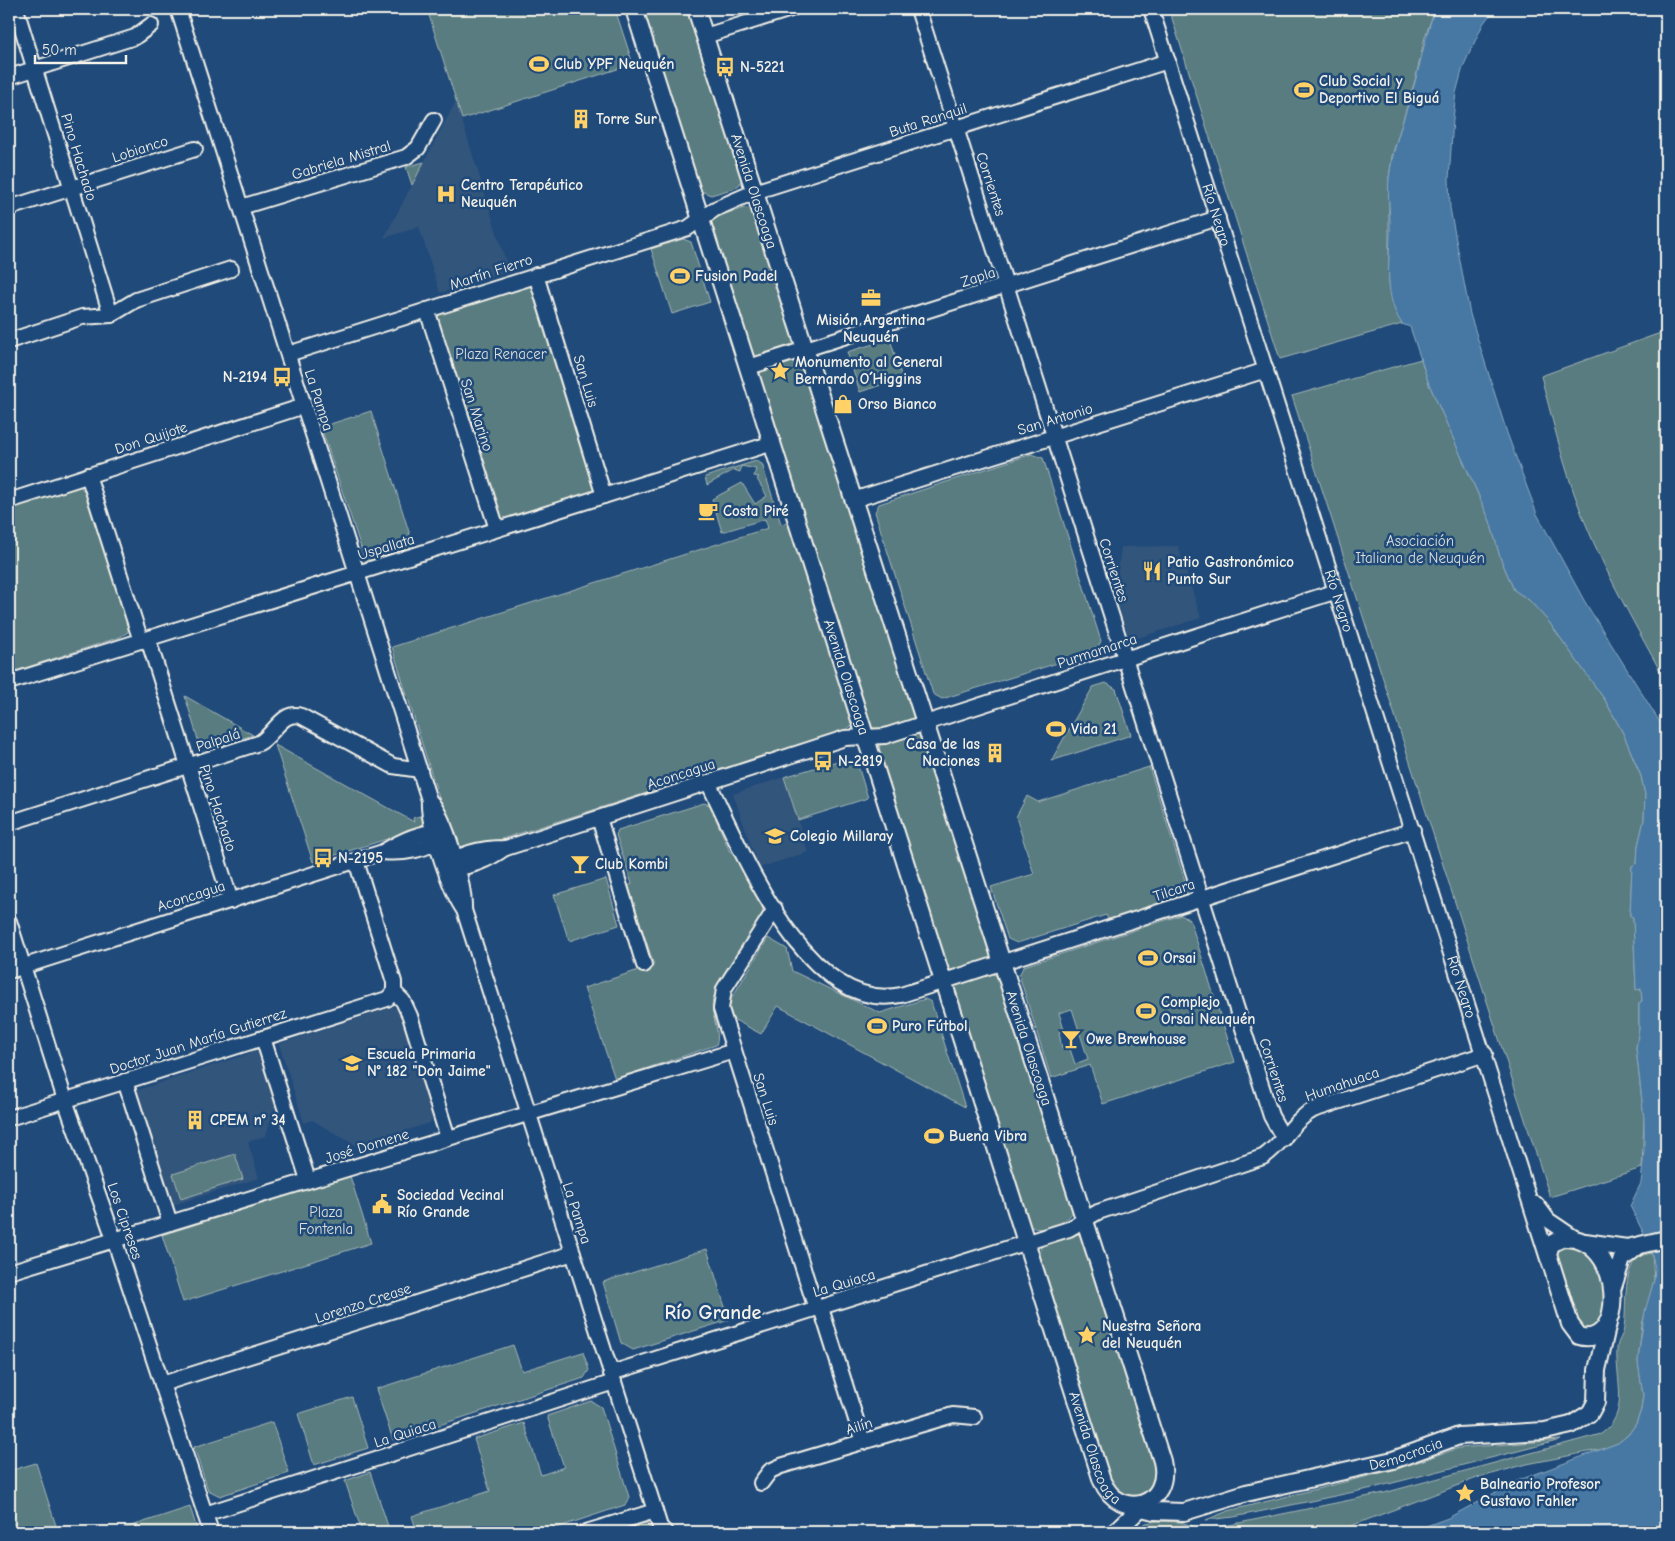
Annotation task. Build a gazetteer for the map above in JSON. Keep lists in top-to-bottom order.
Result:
{
  "streets": {
    "main road": ["Avenida Olascoaga", "Río Negro", "Democracia"],
    "street": [
      "Buta Ranquil",
      "Lobianco",
      "Pino Hachado",
      "Gabriela Mistral",
      "Corrientes",
      "Martín Fierro",
      "Zapla",
      "San Luis",
      "La Pampa",
      "San Marino",
      "San Antonio",
      "Don Quijote",
      "Uspallata",
      "Purmamarca",
      "Palpalá",
      "Aconcagua",
      "Tilcara",
      "Doctor Juan María Gutierrez",
      "Humahuaca",
      "José Domene",
      "Los Cipreses",
      "La Quiaca",
      "Lorenzo Crease",
      "Ailín"
    ]
  },
  "crossings": [
    ["Buta Ranquil", "Corrientes"],
    ["Buta Ranquil", "Avenida Olascoaga"],
    ["Buta Ranquil", "Río Negro"],
    ["Buta Ranquil", "Martín Fierro"],
    ["Lobianco", "Pino Hachado"],
    ["Pino Hachado", "Don Quijote"],
    ["Pino Hachado", "Uspallata"],
    ["Pino Hachado", "Palpalá"],
    ["Pino Hachado", "Aconcagua"],
    ["Gabriela Mistral", "La Pampa"],
    ["Corrientes", "Zapla"],
    ["Corrientes", "San Antonio"],
    ["Corrientes", "Purmamarca"],
    ["Corrientes", "Tilcara"],
    ["Corrientes", "Humahuaca"],
    ["Avenida Olascoaga", "Martín Fierro"],
    ["Avenida Olascoaga", "Zapla"],
    ["Avenida Olascoaga", "San Antonio"],
    ["Avenida Olascoaga", "Uspallata"],
    ["Avenida Olascoaga", "Purmamarca"],
    ["Avenida Olascoaga", "Aconcagua"],
    ["Avenida Olascoaga", "Tilcara"],
    ["Avenida Olascoaga", "Humahuaca"],
    ["Avenida Olascoaga", "La Quiaca"],
    ["Avenida Olascoaga", "Democracia"],
    ["Río Negro", "Zapla"],
    ["Río Negro", "San Antonio"],
    ["Río Negro", "Purmamarca"],
    ["Río Negro", "Tilcara"],
    ["Río Negro", "Humahuaca"],
    ["Río Negro", "Democracia"],
    ["Martín Fierro", "San Luis"],
    ["Martín Fierro", "La Pampa"],
    ["Martín Fierro", "San Marino"],
    ["San Luis", "Uspallata"],
    ["San Luis", "Tilcara"],
    ["San Luis", "José Domene"],
    ["San Luis", "La Quiaca"],
    ["San Luis", "Ailín"],
    ["La Pampa", "Don Quijote"],
    ["La Pampa", "Uspallata"],
    ["La Pampa", "Palpalá"],
    ["La Pampa", "Aconcagua"],
    ["La Pampa", "José Domene"],
    ["La Pampa", "La Quiaca"],
    ["La Pampa", "Lorenzo Crease"],
    ["San Marino", "Uspallata"],
    ["Purmamarca", "Aconcagua"],
    ["Aconcagua", "Tilcara"],
    ["Aconcagua", "Los Cipreses"],
    ["Doctor Juan María Gutierrez", "Los Cipreses"],
    ["Humahuaca", "La Quiaca"],
    ["José Domene", "Los Cipreses"],
    ["Los Cipreses", "La Quiaca"],
    ["Los Cipreses", "Lorenzo Crease"]
  ],
  "districts": ["Río Grande"],
  "parks": ["Plaza Renacer", "Asociación Italiana de Neuquén", "Plaza Fontenla"],
  "places": {
    "sports": [
      "Club YPF Neuquén",
      "Club Social y Deportivo El Biguá",
      "Fusion Padel",
      "Vida 21",
      "Orsai",
      "Complejo Orsai Neuquén",
      "Puro Fútbol",
      "Buena Vibra"
    ],
    "bus stop": [
      "N-5221",
      "N-2194",
      "N-2819",
      "N-2195"
    ],
    "building": ["Torre Sur", "Casa de las Naciones", "CPEM n° 34"],
    "hospital": ["Centro Terapéutico Neuquén"],
    "office": ["Misión Argentina Neuquén"],
    "place": ["Monumento al General Bernardo O´Higgins", "Nuestra Señora del Neuquén", "Balneario Profesor Gustavo Fahler"],
    "shop": ["Orso Bianco"],
    "cafe": ["Costa Piré"],
    "restaurant": ["Patio Gastronómico Punto Sur"],
    "school or university": ["Colegio Millaray", "Escuela Primaria N° 182 \"Don Jaime\""],
    "bar": ["Club Kombi", "Owe Brewhouse"],
    "public building": ["Sociedad Vecinal Río Grande"]
  },
  "scale_bar": "50 m"
}
